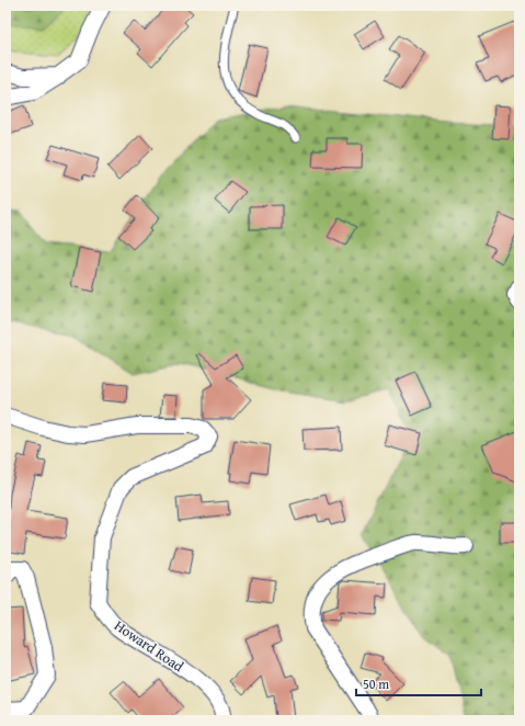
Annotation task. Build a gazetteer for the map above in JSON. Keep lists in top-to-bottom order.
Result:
{
  "streets": {
    "street": ["Howard Road"]
  },
  "scale_bar": "50 m"
}
